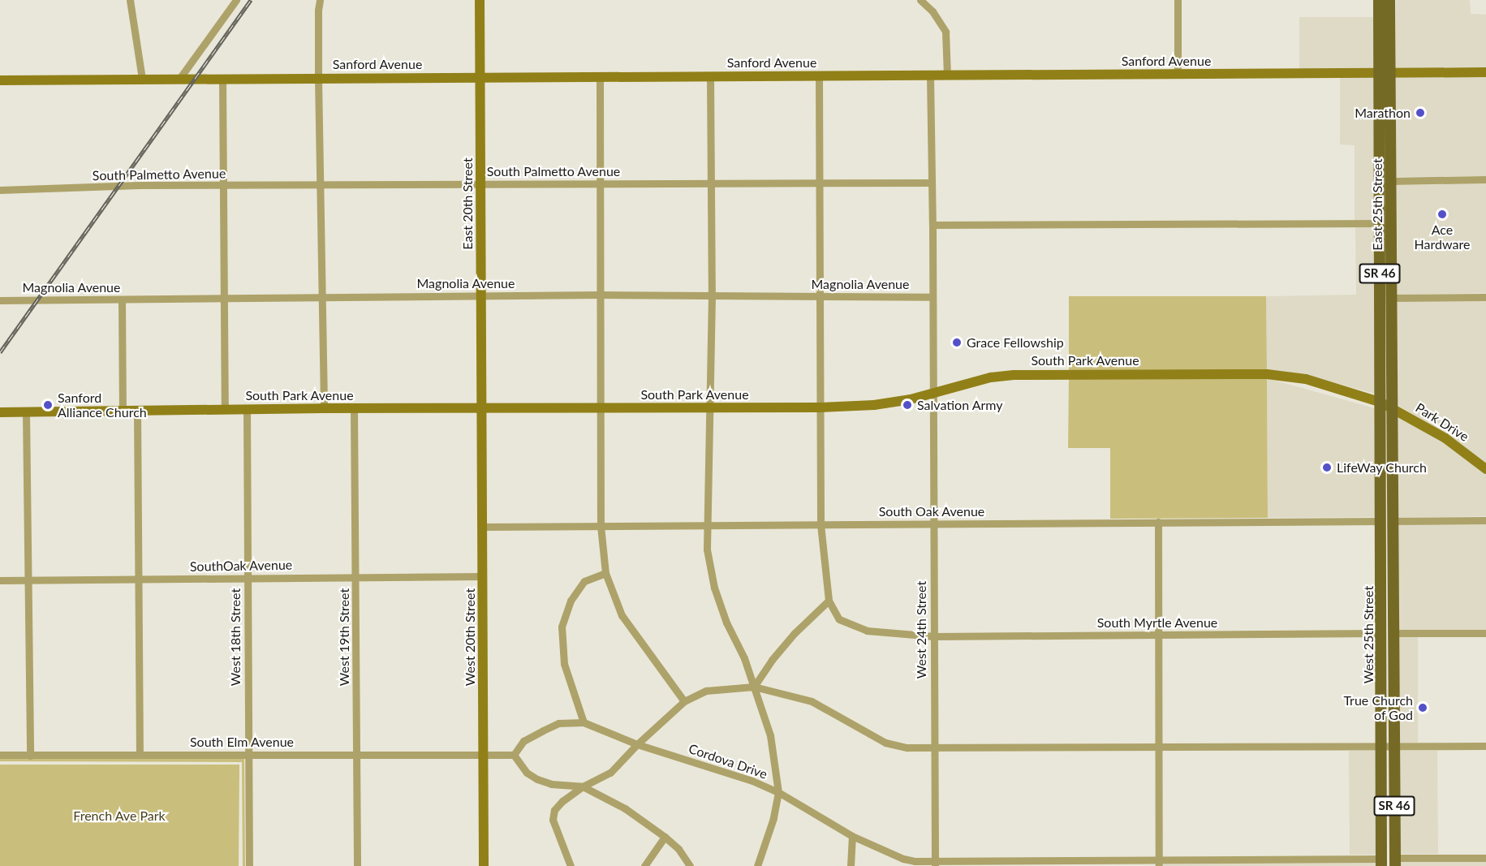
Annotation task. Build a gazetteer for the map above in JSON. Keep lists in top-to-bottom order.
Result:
{
  "streets": {
    "main road": ["East 25th Street", "SR 46", "West 25th Street"],
    "street": [
      "Sanford Avenue",
      "South Palmetto Avenue",
      "East 20th Street",
      "Magnolia Avenue",
      "South Park Avenue",
      "Park Drive",
      "South Oak Avenue",
      "SouthOak Avenue",
      "South Myrtle Avenue",
      "West 24th Street",
      "West 18th Street",
      "West 19th Street",
      "West 20th Street",
      "South Elm Avenue",
      "Cordova Drive"
    ]
  },
  "crossings": [
    ["Sanford Avenue", "East 20th Street"],
    ["Sanford Avenue", "East 25th Street"],
    ["Sanford Avenue", "West 24th Street"],
    ["South Palmetto Avenue", "East 20th Street"],
    ["South Palmetto Avenue", "West 24th Street"],
    ["East 20th Street", "Magnolia Avenue"],
    ["East 20th Street", "South Park Avenue"],
    ["East 20th Street", "West 20th Street"],
    ["East 25th Street", "South Park Avenue"],
    ["East 25th Street", "Park Drive"],
    ["East 25th Street", "West 25th Street"],
    ["Magnolia Avenue", "West 24th Street"],
    ["South Park Avenue", "Park Drive"],
    ["South Park Avenue", "West 24th Street"],
    ["South Park Avenue", "West 25th Street"],
    ["South Park Avenue", "West 18th Street"],
    ["South Park Avenue", "West 19th Street"],
    ["South Park Avenue", "West 20th Street"],
    ["Park Drive", "West 25th Street"],
    ["South Oak Avenue", "West 24th Street"],
    ["South Oak Avenue", "West 25th Street"],
    ["South Oak Avenue", "West 20th Street"],
    ["SouthOak Avenue", "West 18th Street"],
    ["SouthOak Avenue", "West 19th Street"],
    ["SouthOak Avenue", "West 20th Street"],
    ["South Myrtle Avenue", "West 24th Street"],
    ["South Myrtle Avenue", "West 25th Street"],
    ["West 24th Street", "Cordova Drive"],
    ["West 25th Street", "Cordova Drive"],
    ["West 18th Street", "South Elm Avenue"],
    ["West 19th Street", "South Elm Avenue"],
    ["West 20th Street", "South Elm Avenue"],
    ["South Elm Avenue", "Cordova Drive"]
  ],
  "parks": ["French Ave Park"],
  "places": [
    "Marathon",
    "Ace Hardware",
    "Grace Fellowship",
    "Sanford Alliance Church",
    "Salvation Army",
    "LifeWay Church",
    "True Church of God"
  ]
}
